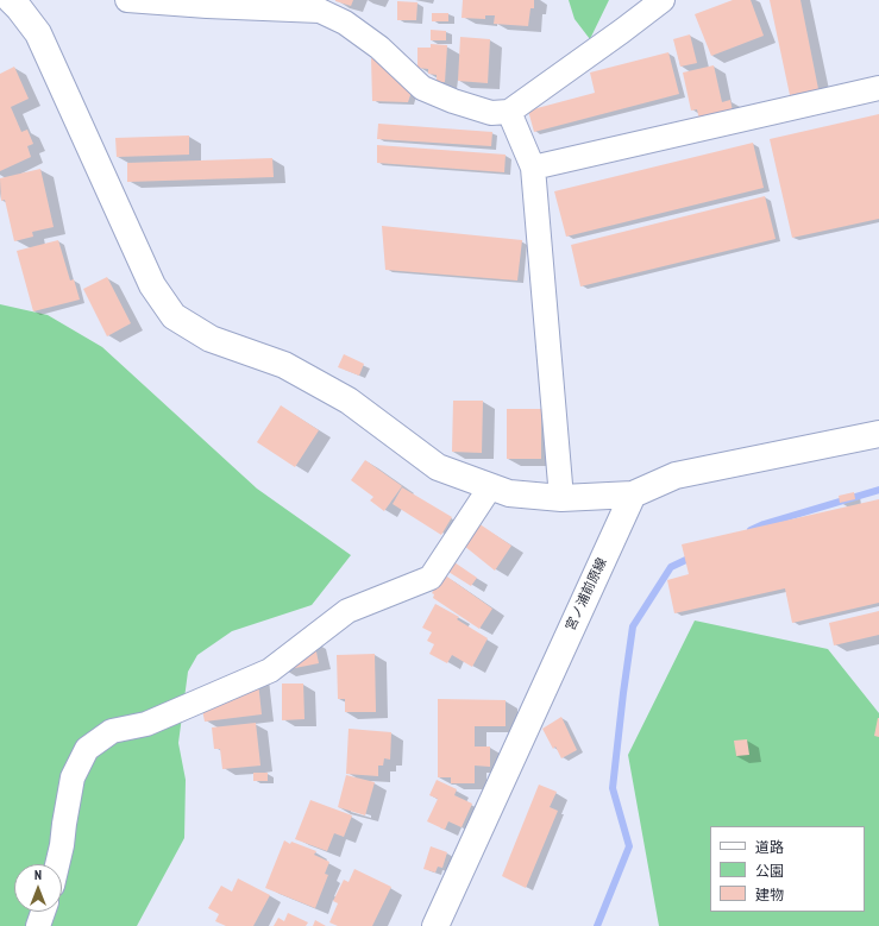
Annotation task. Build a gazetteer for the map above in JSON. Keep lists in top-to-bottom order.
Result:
{
  "streets": {
    "street": ["宮ノ浦前原線"]
  },
  "legend": ["道路", "公園", "建物"],
  "north": "top"
}
